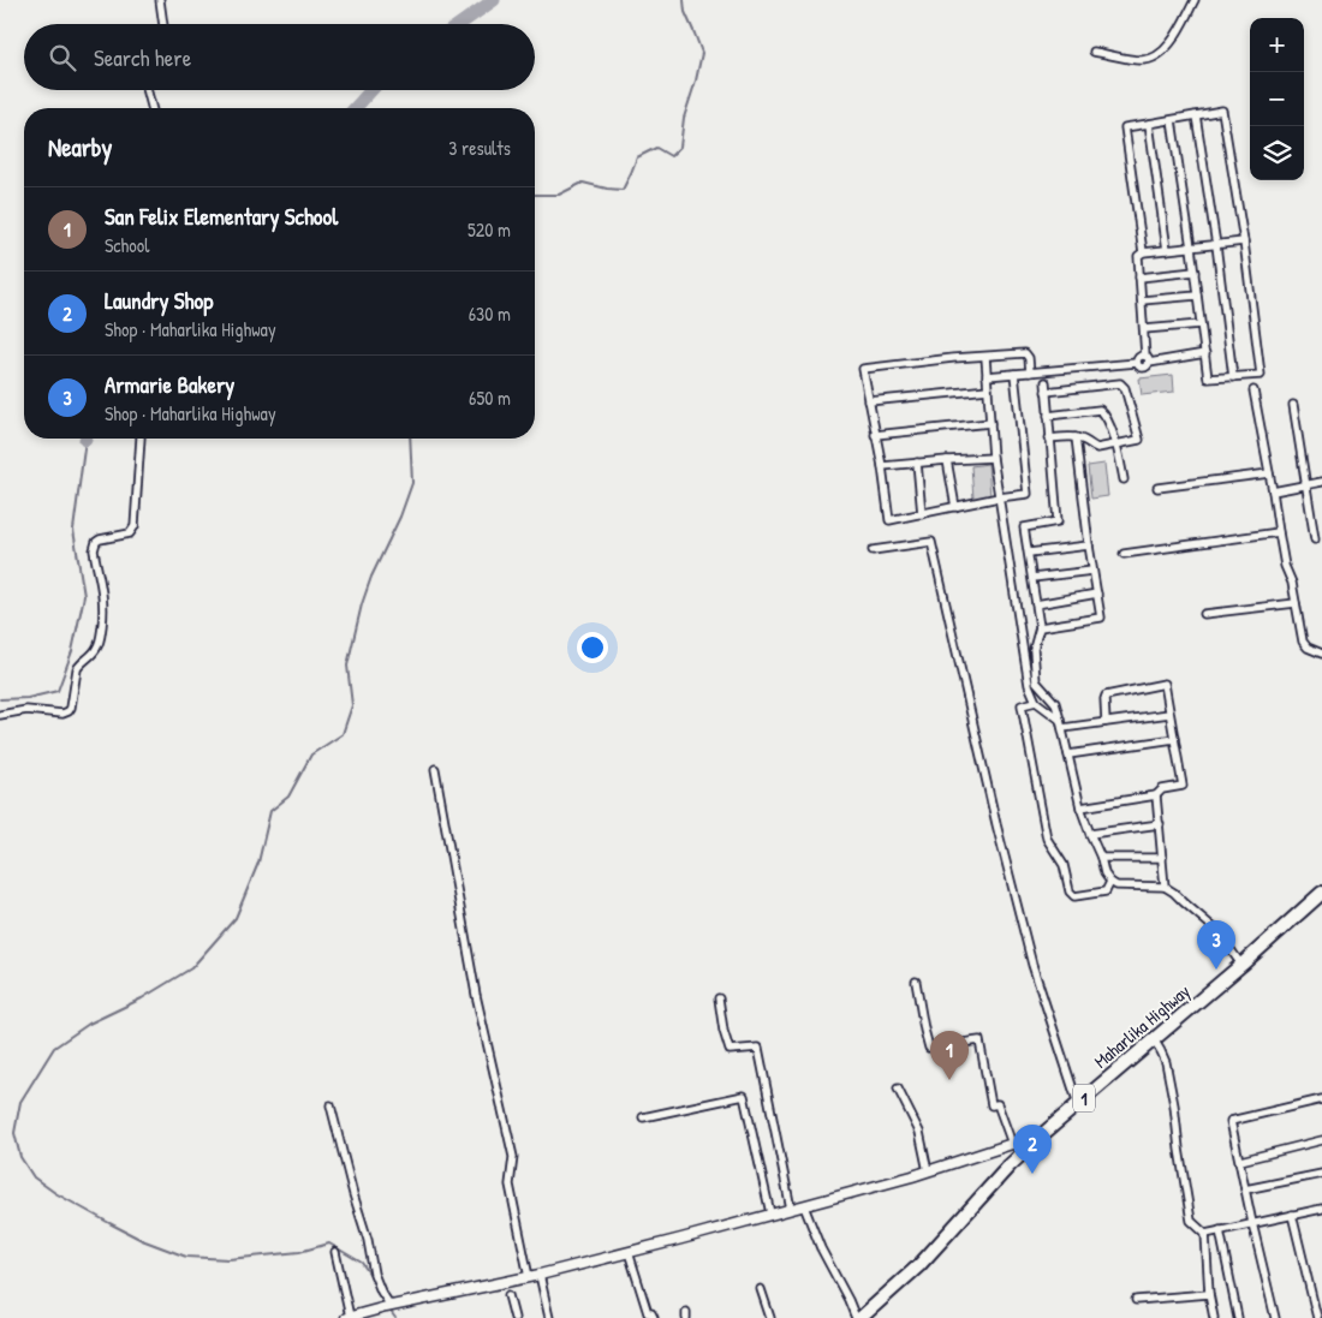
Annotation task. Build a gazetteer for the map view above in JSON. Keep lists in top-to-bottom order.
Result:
{
  "streets": {
    "highway": ["Maharlika Highway", "1"]
  },
  "page": {
    "map_buttons": ["+", "−"],
    "search": "Search here",
    "heading": ["Nearby", "3 results"],
    "list": [
      {
        "mark": "1",
        "name": "San Felix Elementary School",
        "note": "School",
        "value": "520 m"
      },
      {
        "mark": "2",
        "name": "Laundry Shop",
        "note": "Shop · Maharlika Highway",
        "value": "630 m"
      },
      {
        "mark": "3",
        "name": "Armarie Bakery",
        "note": "Shop · Maharlika Highway",
        "value": "650 m"
      }
    ],
    "pins": ["3", "1", "2"]
  }
}
